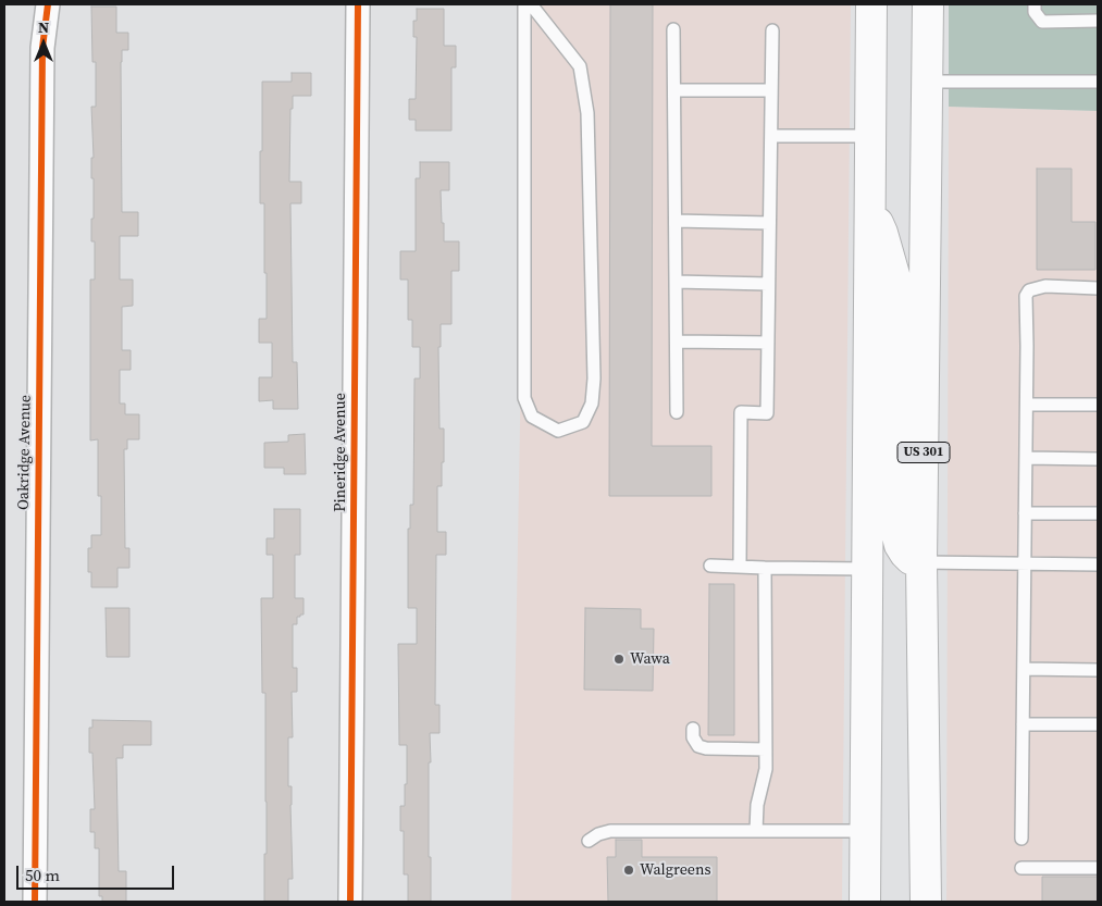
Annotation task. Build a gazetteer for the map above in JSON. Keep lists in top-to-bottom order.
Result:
{
  "streets": {
    "main road": ["US 301"],
    "street": ["Oakridge Avenue", "Pineridge Avenue"]
  },
  "places": ["Wawa", "Walgreens"],
  "scale_bar": "50 m",
  "north": "top"
}
